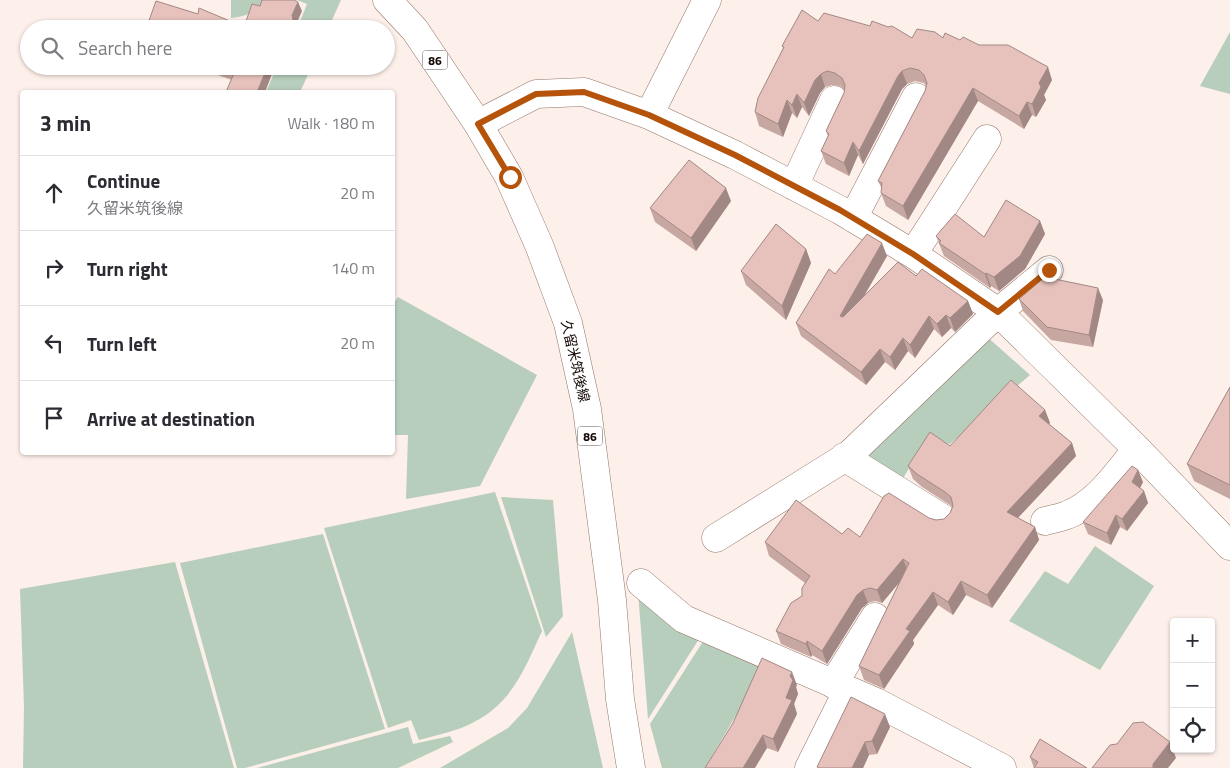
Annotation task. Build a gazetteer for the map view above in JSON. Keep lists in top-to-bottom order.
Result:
{
  "streets": {
    "street": ["86", "久留米筑後線"]
  },
  "page": {
    "search": "Search here",
    "heading": ["3 min", "Walk · 180 m"],
    "list": [
      ["Continue", "久留米筑後線", "20 m"],
      ["Turn right", "140 m"],
      ["Turn left", "20 m"],
      "Arrive at destination"
    ],
    "map_buttons": ["+", "−"]
  }
}
